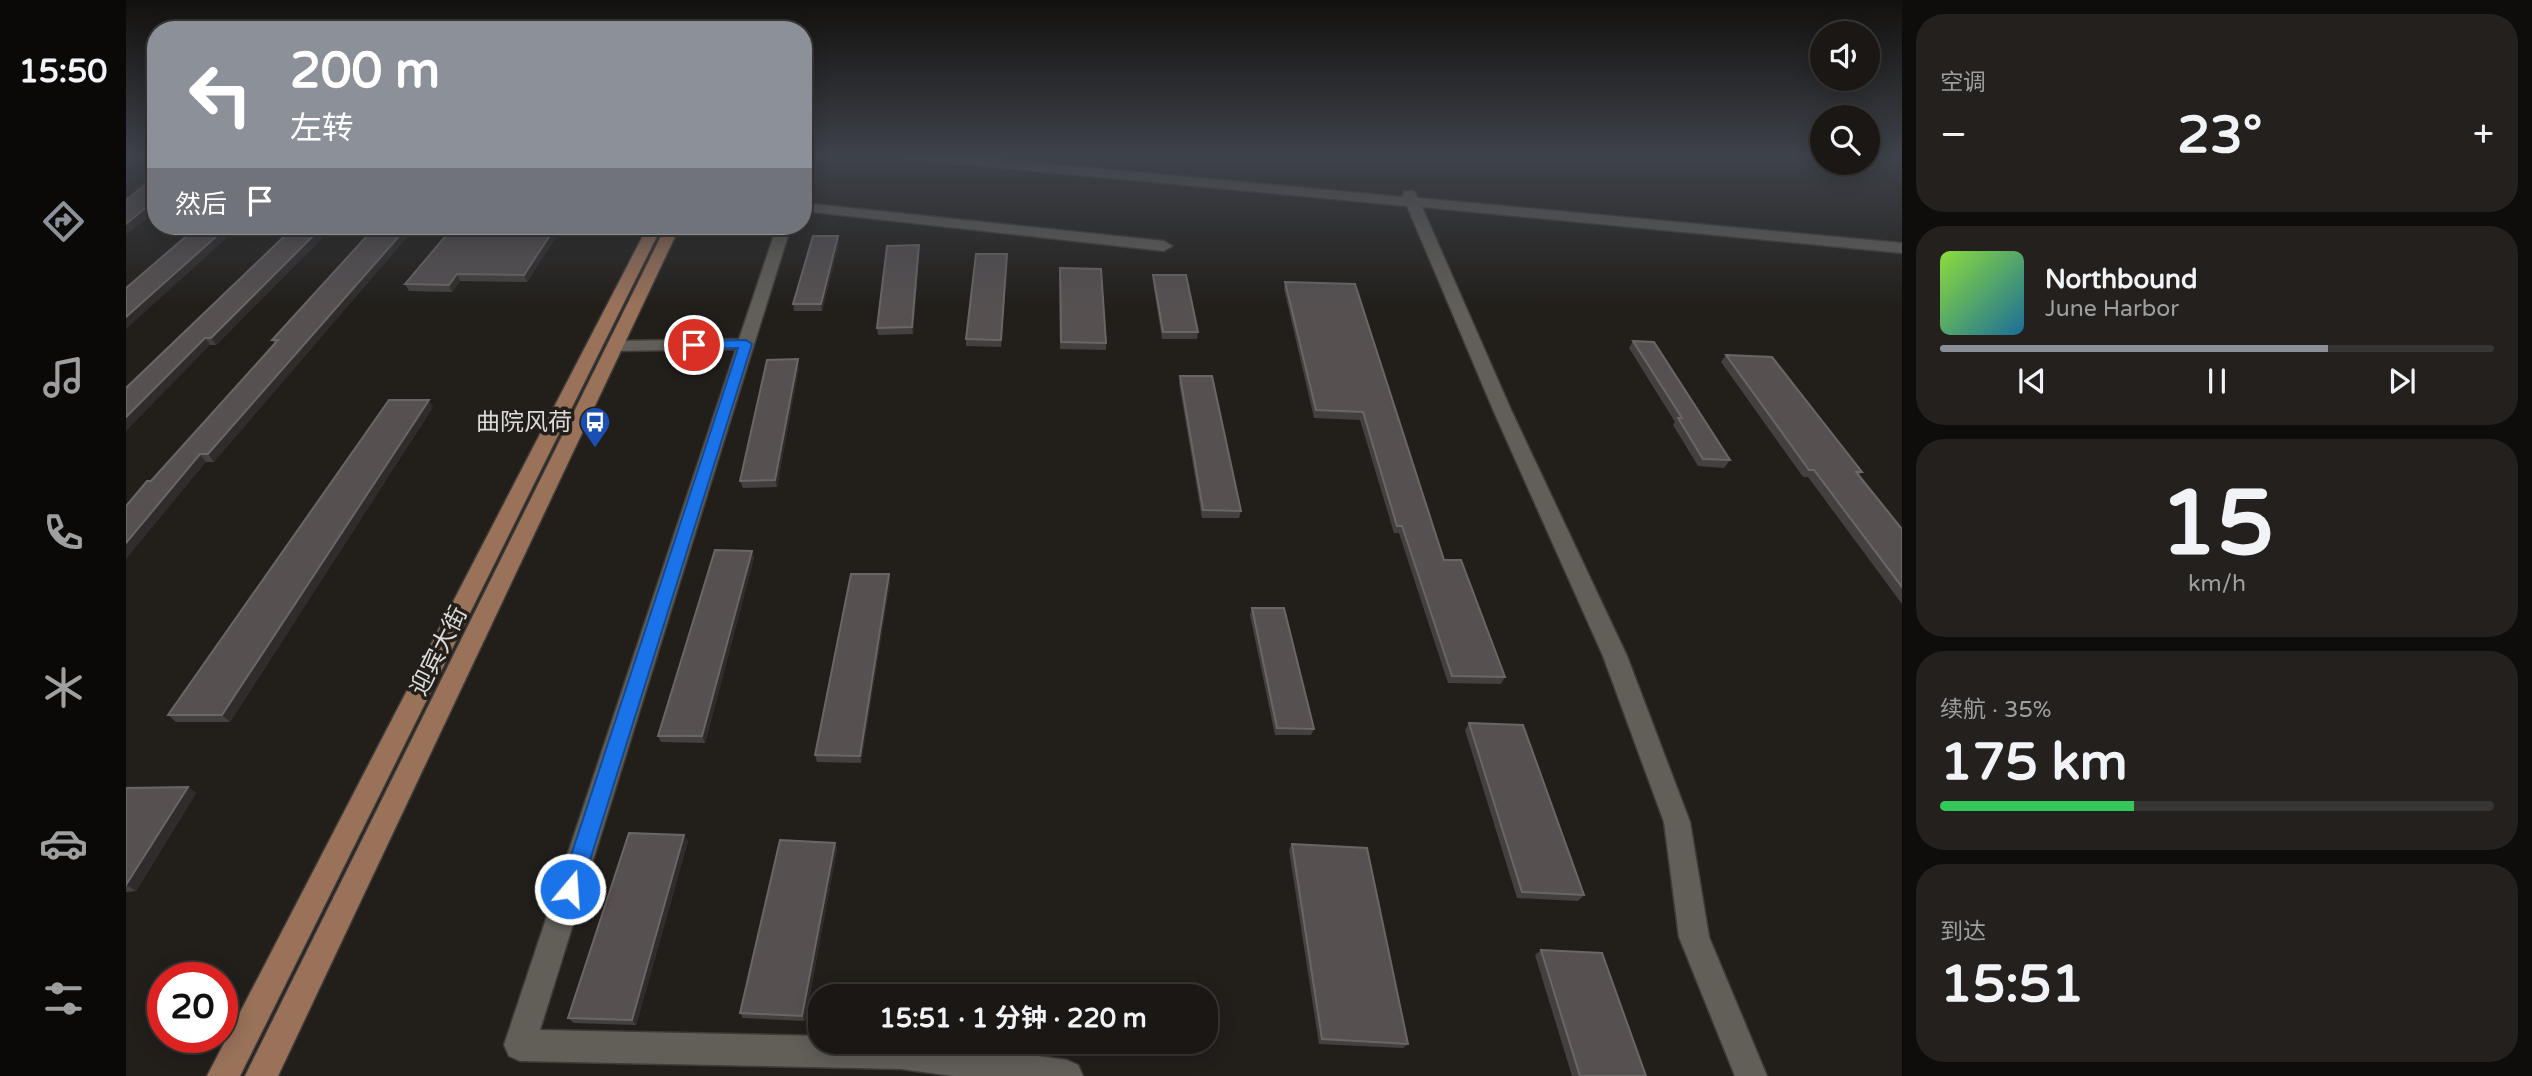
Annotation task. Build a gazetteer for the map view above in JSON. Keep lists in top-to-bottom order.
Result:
{
  "streets": {
    "main road": ["迎宾大街"]
  },
  "places": {
    "bus stop": ["曲院风荷"]
  },
  "page": {
    "tabs": "15:50",
    "tile": [
      "空调",
      ["15", "km/h"],
      ["续航 · 35%", "175 km"],
      ["到达", "15:51"]
    ],
    "turn": ["200 m", "左转"],
    "heat": ["−", "23°", "+"],
    "then": "然后",
    "song": ["Northbound", "June Harbor"],
    "limit": "20",
    "trip": "15:51 · 1 分钟 · 220 m"
  }
}
